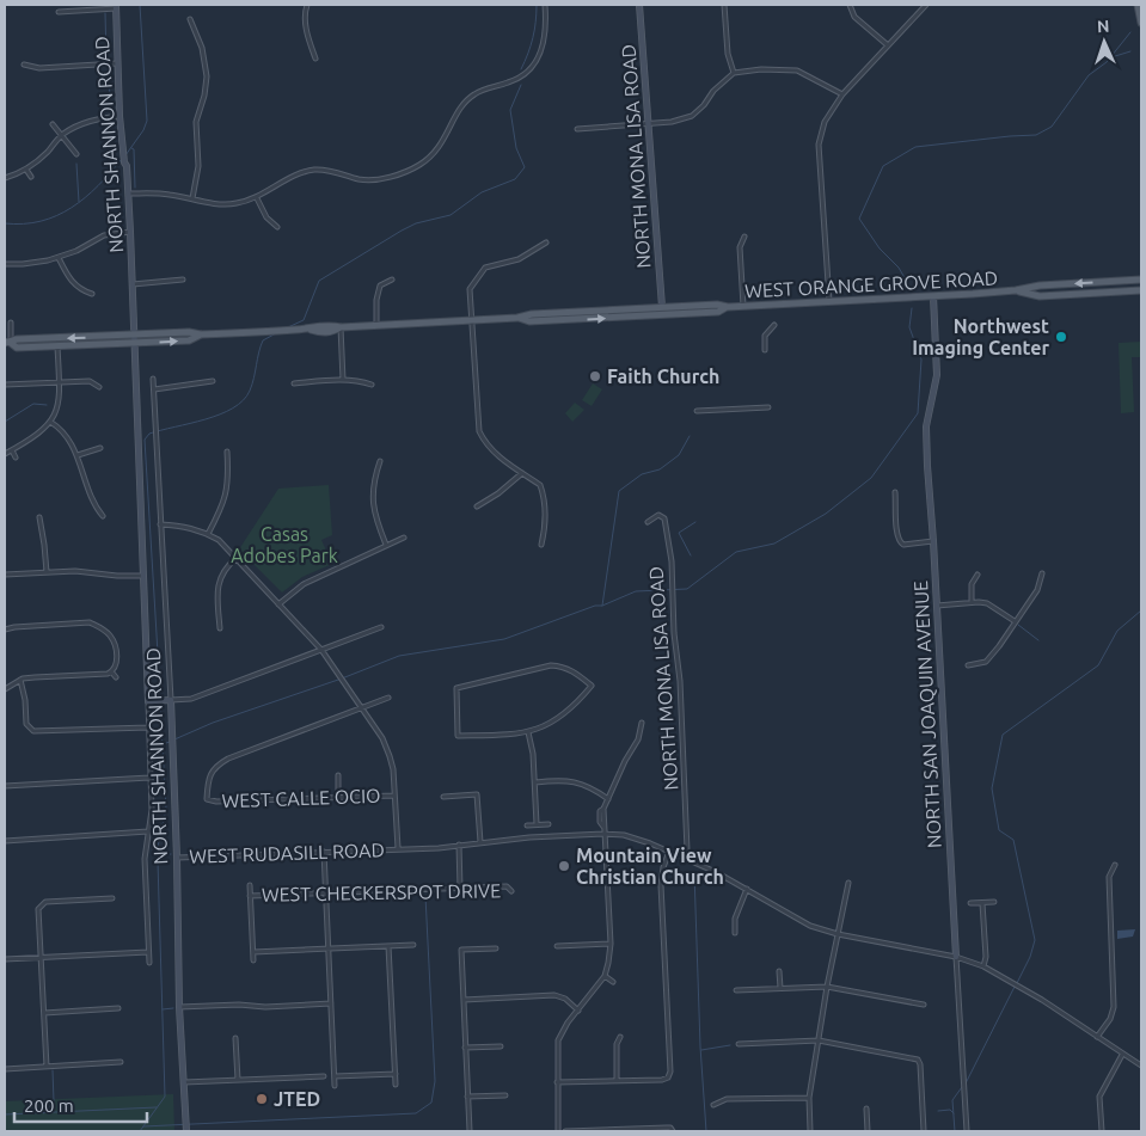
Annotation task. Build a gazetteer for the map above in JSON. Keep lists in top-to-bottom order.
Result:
{
  "streets": {
    "main road": ["WEST ORANGE GROVE ROAD"],
    "street": [
      "NORTH SHANNON ROAD",
      "NORTH MONA LISA ROAD",
      "NORTH SAN JOAQUIN AVENUE",
      "WEST CALLE OCIO",
      "WEST RUDASILL ROAD",
      "WEST CHECKERSPOT DRIVE"
    ]
  },
  "crossings": [
    ["NORTH SHANNON ROAD", "WEST ORANGE GROVE ROAD"],
    ["NORTH SHANNON ROAD", "WEST RUDASILL ROAD"],
    ["NORTH MONA LISA ROAD", "WEST ORANGE GROVE ROAD"],
    ["NORTH MONA LISA ROAD", "WEST RUDASILL ROAD"],
    ["WEST ORANGE GROVE ROAD", "NORTH SAN JOAQUIN AVENUE"],
    ["NORTH SAN JOAQUIN AVENUE", "WEST RUDASILL ROAD"]
  ],
  "parks": ["Casas Adobes Park"],
  "places": [
    "Northwest Imaging Center",
    "Faith Church",
    "Mountain View Christian Church",
    "JTED"
  ],
  "scale_bar": "200 m",
  "north": "top"
}
